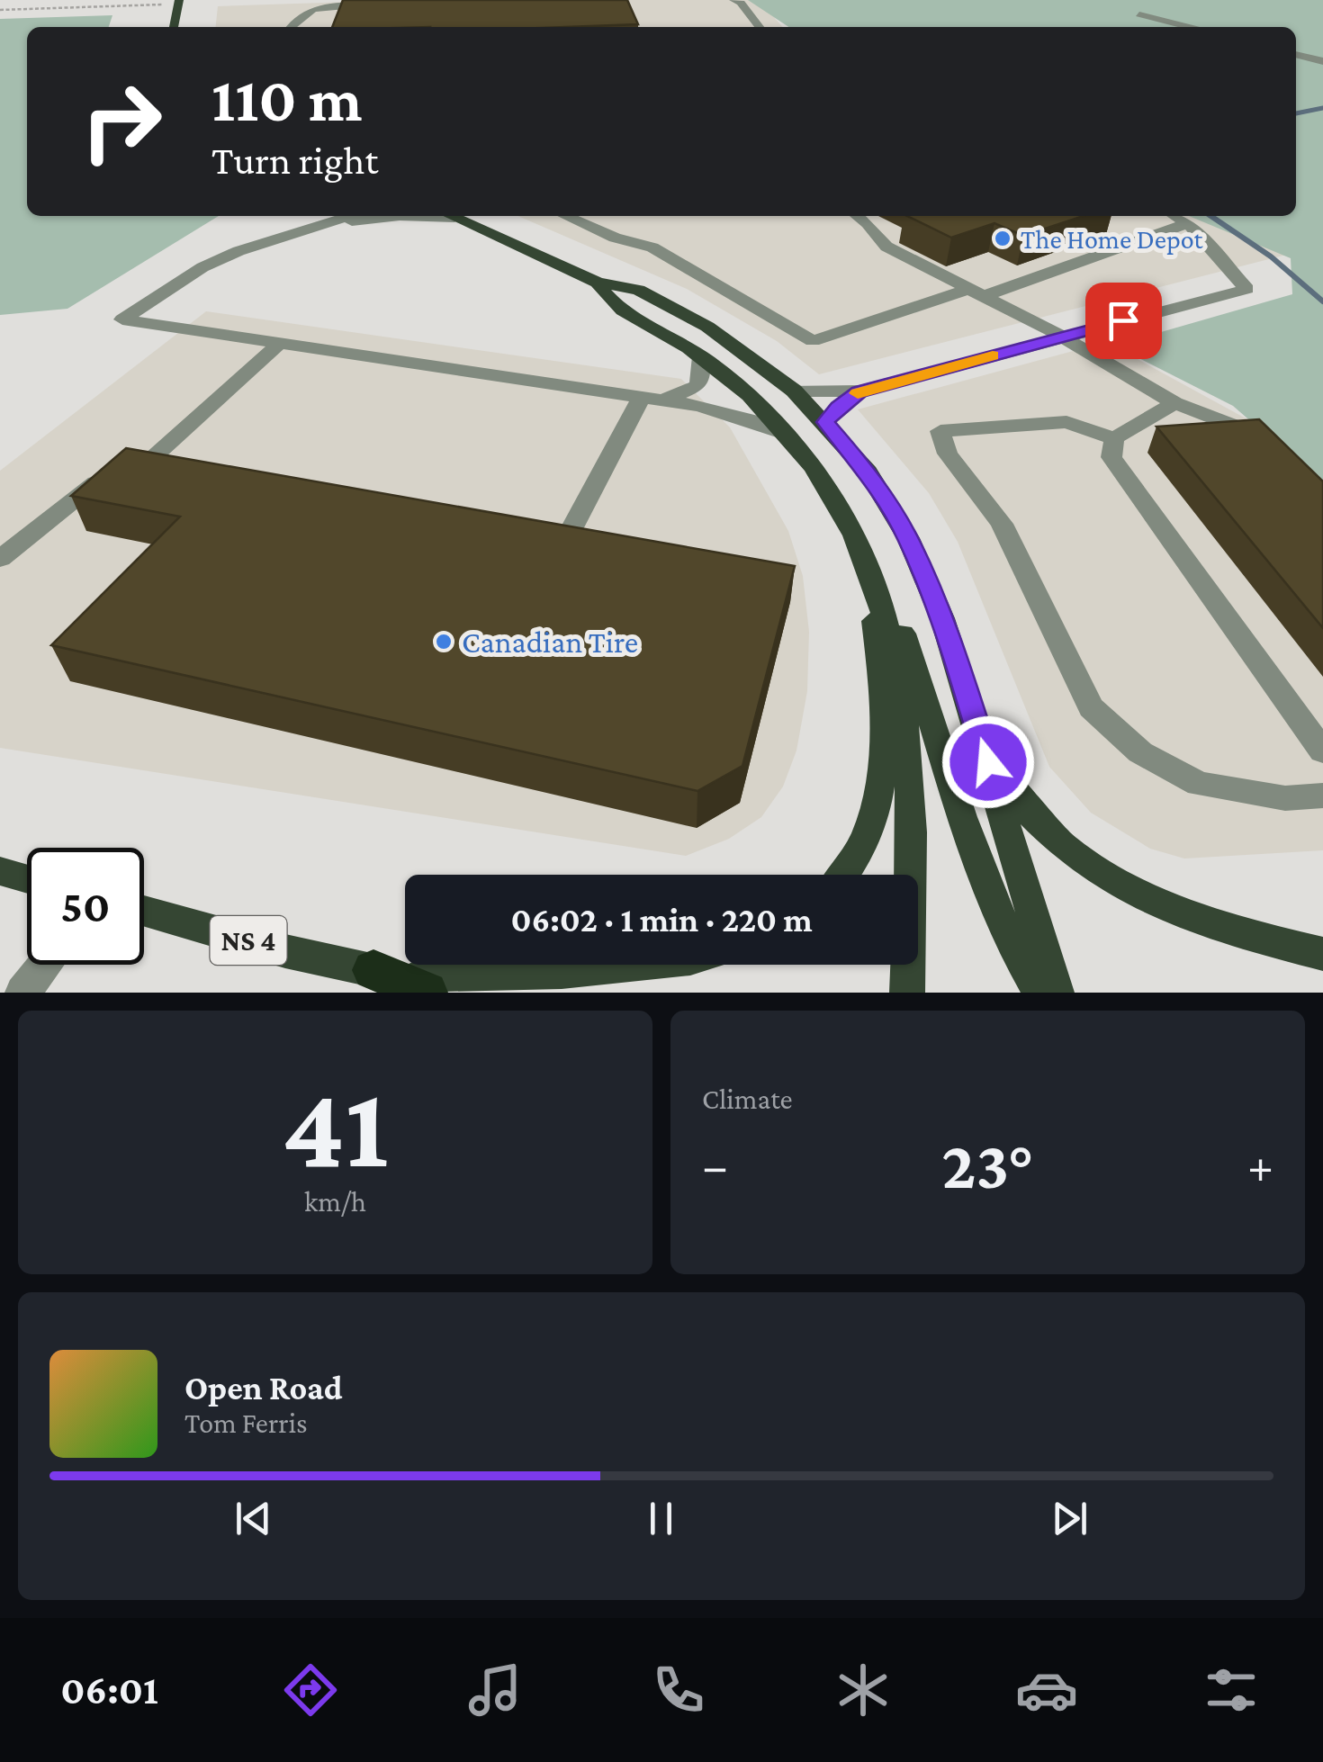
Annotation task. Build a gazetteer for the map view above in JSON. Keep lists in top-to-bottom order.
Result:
{
  "streets": {
    "main road": ["NS 4"]
  },
  "places": ["The Home Depot", "Canadian Tire"],
  "page": {
    "turn": ["110 m", "Turn right"],
    "limit": "50",
    "trip": "06:02 · 1 min · 220 m",
    "tile": [
      ["41", "km/h"],
      "Climate"
    ],
    "heat": ["−", "23°", "+"],
    "song": ["Open Road", "Tom Ferris"],
    "tabs": "06:01"
  }
}
